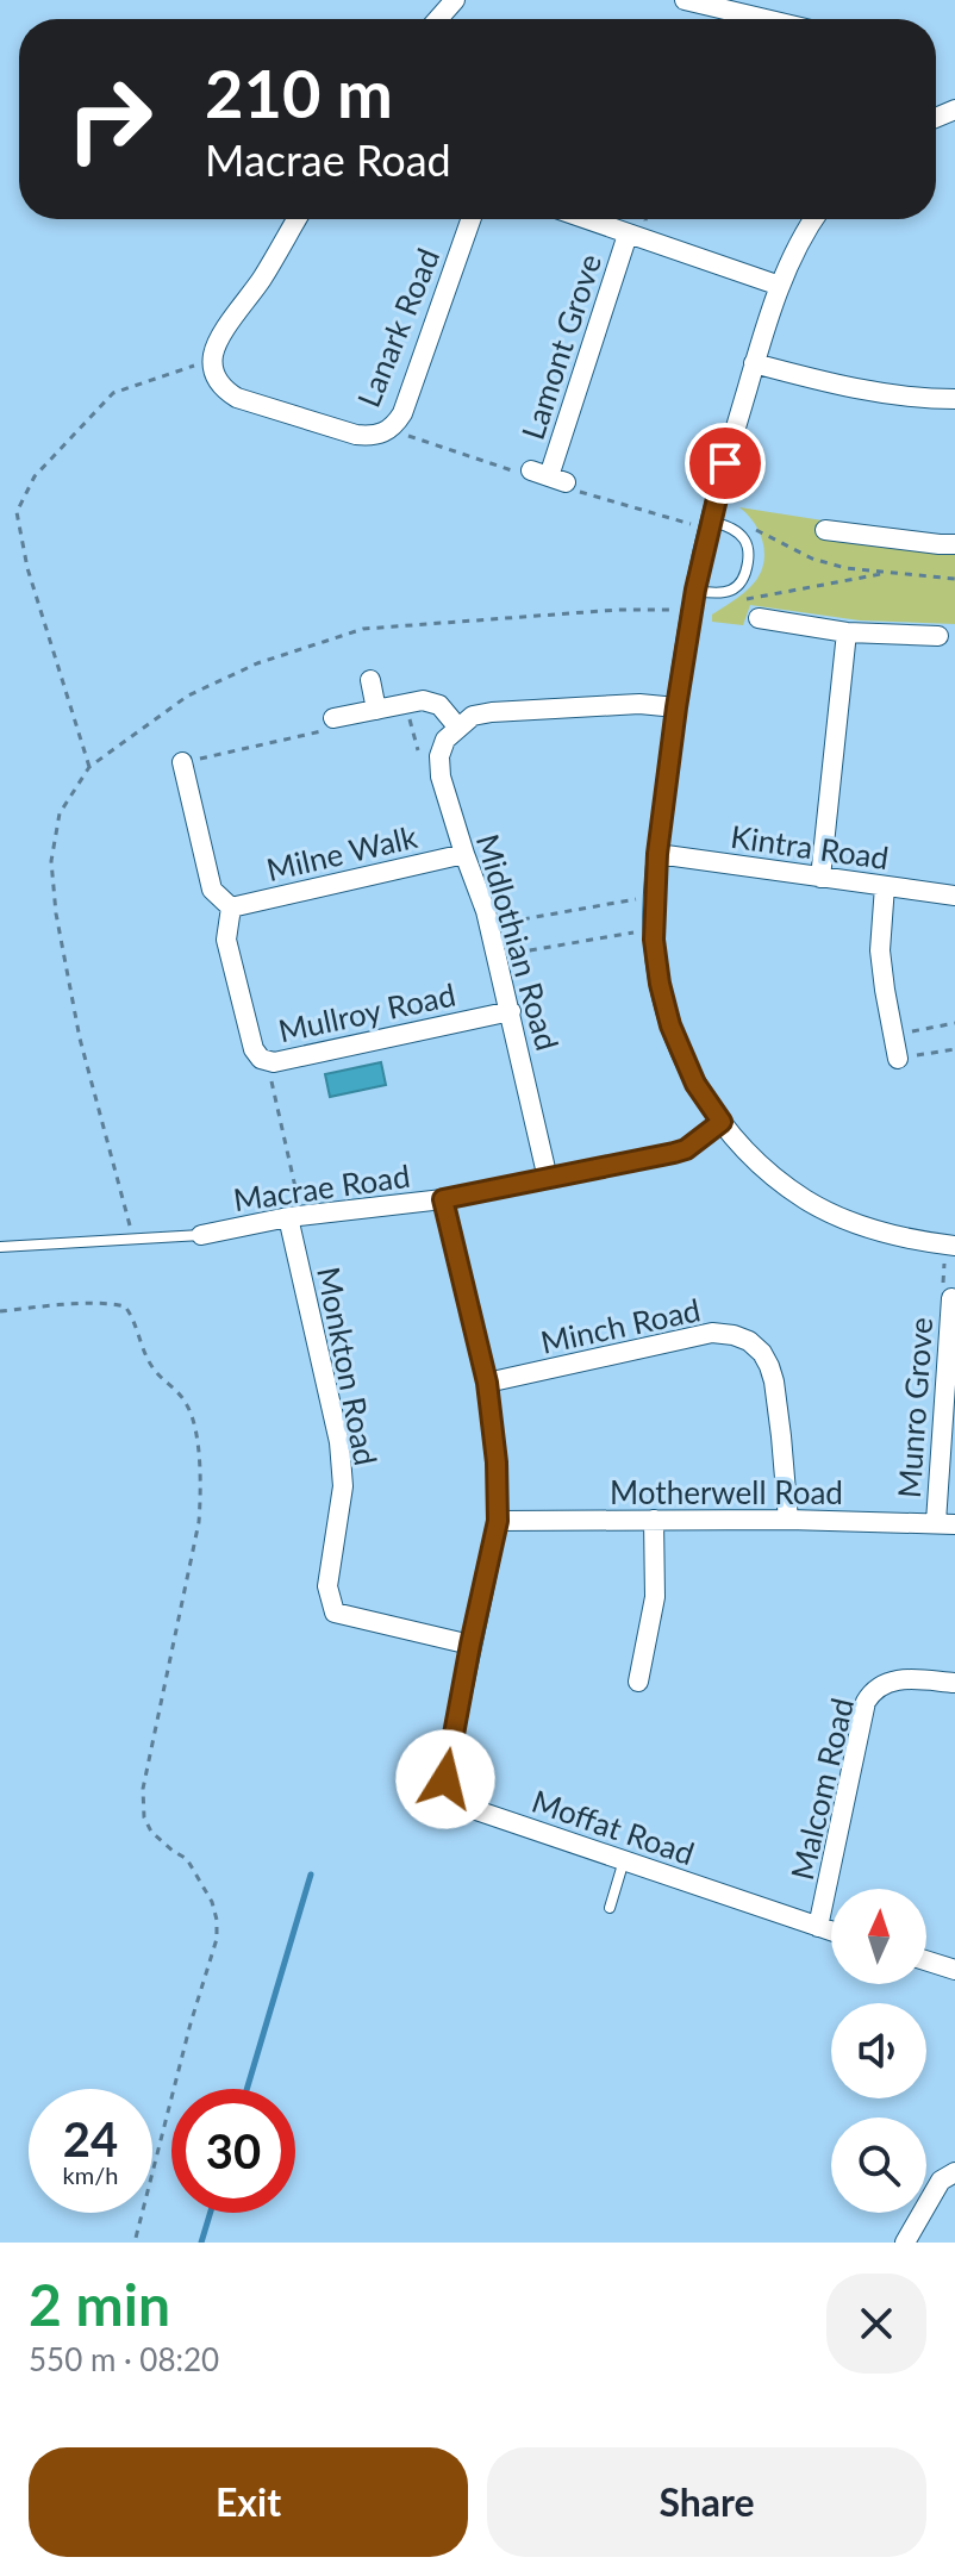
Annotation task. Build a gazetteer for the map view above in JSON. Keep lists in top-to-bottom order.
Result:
{
  "streets": {
    "street": [
      "Lanark Road",
      "Lamont Grove",
      "Kintra Road",
      "Milne Walk",
      "Midlothian Road",
      "Mullroy Road",
      "Macrae Road",
      "Minch Road",
      "Monkton Road",
      "Munro Grove",
      "Motherwell Road",
      "Malcom Road",
      "Moffat Road"
    ]
  },
  "crossings": [
    ["Milne Walk", "Midlothian Road"],
    ["Milne Walk", "Mullroy Road"],
    ["Midlothian Road", "Mullroy Road"],
    ["Midlothian Road", "Macrae Road"],
    ["Macrae Road", "Monkton Road"],
    ["Macrae Road", "Moffat Road"],
    ["Minch Road", "Motherwell Road"],
    ["Minch Road", "Moffat Road"],
    ["Monkton Road", "Moffat Road"],
    ["Munro Grove", "Motherwell Road"],
    ["Motherwell Road", "Moffat Road"],
    ["Malcom Road", "Moffat Road"]
  ],
  "north": "top",
  "page": {
    "turn": ["210 m", "Macrae Road"],
    "speed": "24 km/h",
    "limit": "30",
    "heading": ["2 min", "550 m · 08:20"],
    "buttons": ["Exit", "Share"]
  }
}
